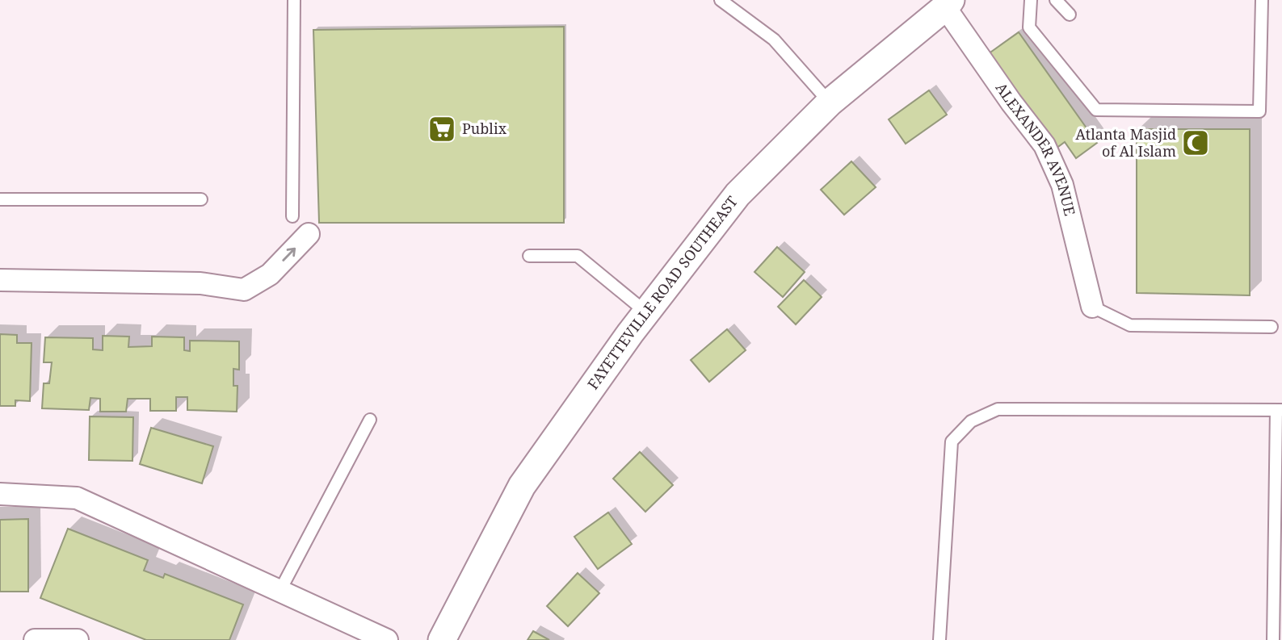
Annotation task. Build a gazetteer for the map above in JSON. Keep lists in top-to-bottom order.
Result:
{
  "streets": {
    "street": ["ALEXANDER AVENUE", "FAYETTEVILLE ROAD SOUTHEAST"]
  },
  "crossings": [
    ["ALEXANDER AVENUE", "FAYETTEVILLE ROAD SOUTHEAST"]
  ],
  "places": {
    "supermarket": ["Publix"],
    "mosque": ["Atlanta Masjid of Al Islam"]
  }
}
